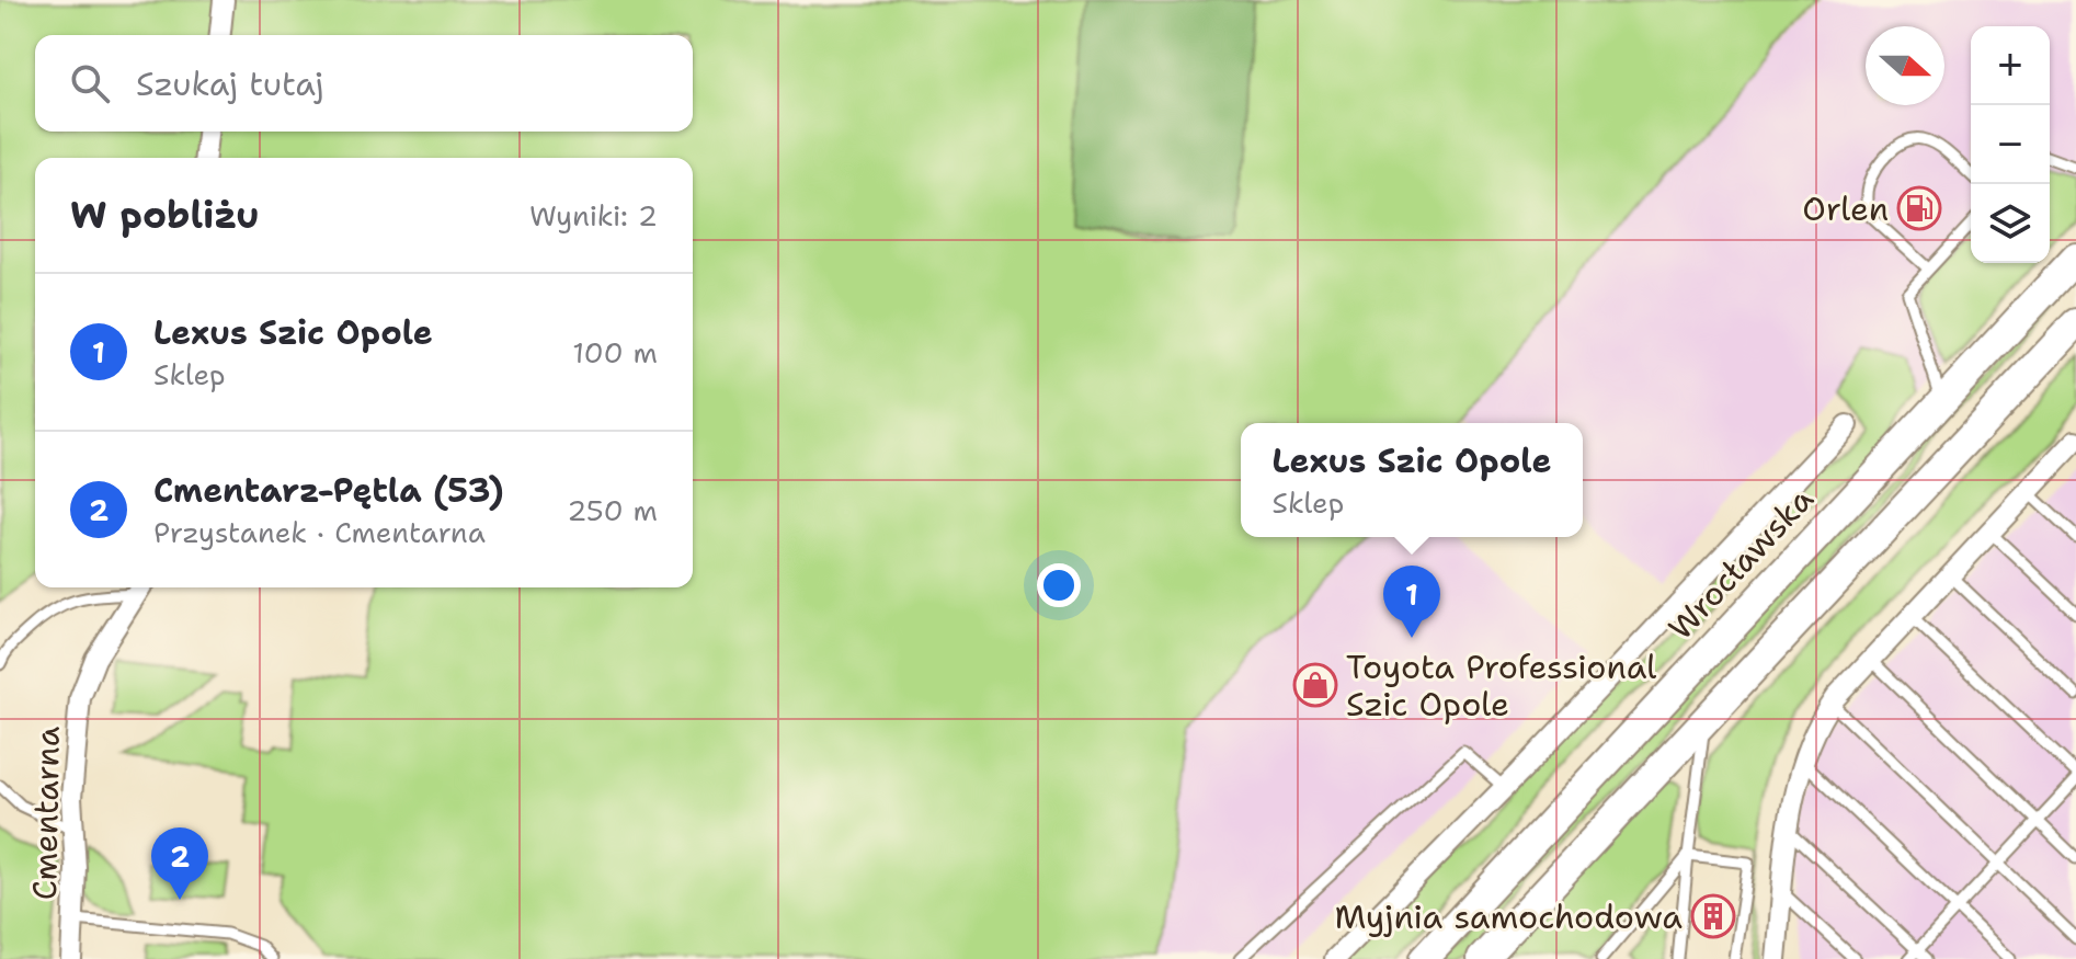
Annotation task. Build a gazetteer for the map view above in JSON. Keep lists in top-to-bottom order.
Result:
{
  "streets": {
    "main road": ["Wrocławska"],
    "street": ["Cmentarna"]
  },
  "places": {
    "fuel station": ["Orlen"],
    "shop": ["Toyota Professional Szic Opole"],
    "building": ["Myjnia samochodowa"]
  },
  "north": "right",
  "page": {
    "map_buttons": ["+", "−"],
    "search": "Szukaj tutaj",
    "heading": ["W pobliżu", "Wyniki: 2"],
    "list": [
      {
        "mark": "1",
        "name": "Lexus Szic Opole",
        "note": "Sklep",
        "value": "100 m"
      },
      {
        "mark": "2",
        "name": "Cmentarz-Pętla (53)",
        "note": "Przystanek · Cmentarna",
        "value": "250 m"
      }
    ],
    "popup": ["Lexus Szic Opole", "Sklep"],
    "pins": ["1", "2"]
  }
}
